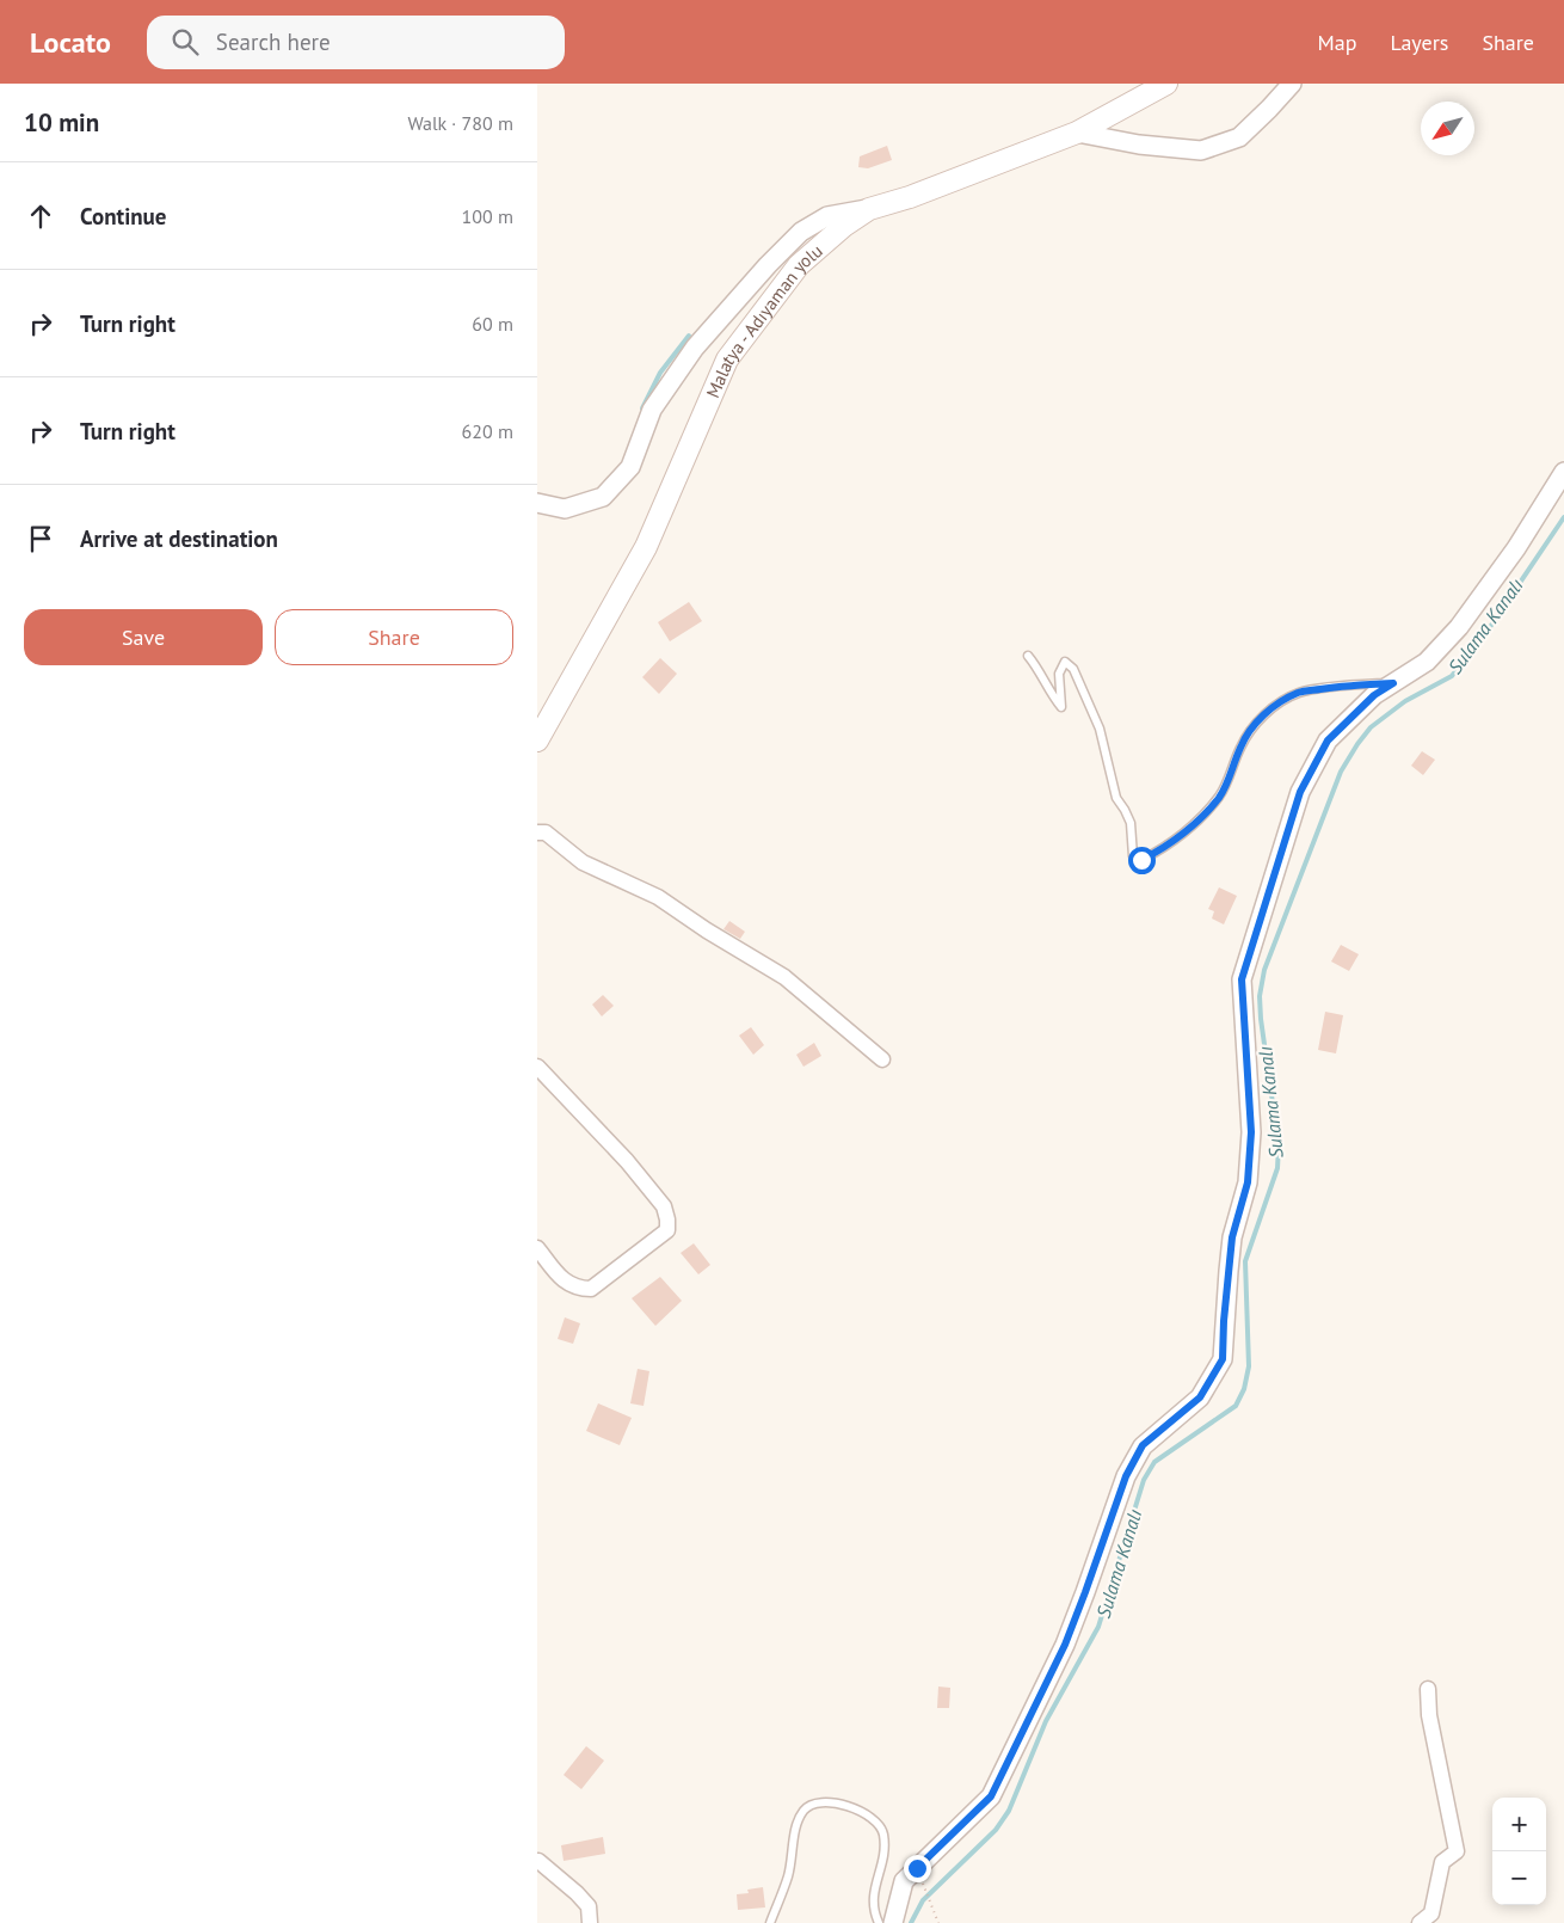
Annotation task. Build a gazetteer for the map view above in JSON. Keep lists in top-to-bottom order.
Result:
{
  "streets": {
    "main road": ["Malatya - Adıyaman yolu"]
  },
  "water": ["Sulama Kanalı"],
  "north": "bottom left",
  "page": {
    "header": "Locato",
    "search": "Search here",
    "nav": ["Map", "Layers", "Share"],
    "heading": ["10 min", "Walk · 780 m"],
    "list": [
      ["Continue", "100 m"],
      ["Turn right", "60 m"],
      ["Turn right", "620 m"],
      "Arrive at destination"
    ],
    "buttons": ["Save", "Share"],
    "map_buttons": ["+", "−"]
  }
}
